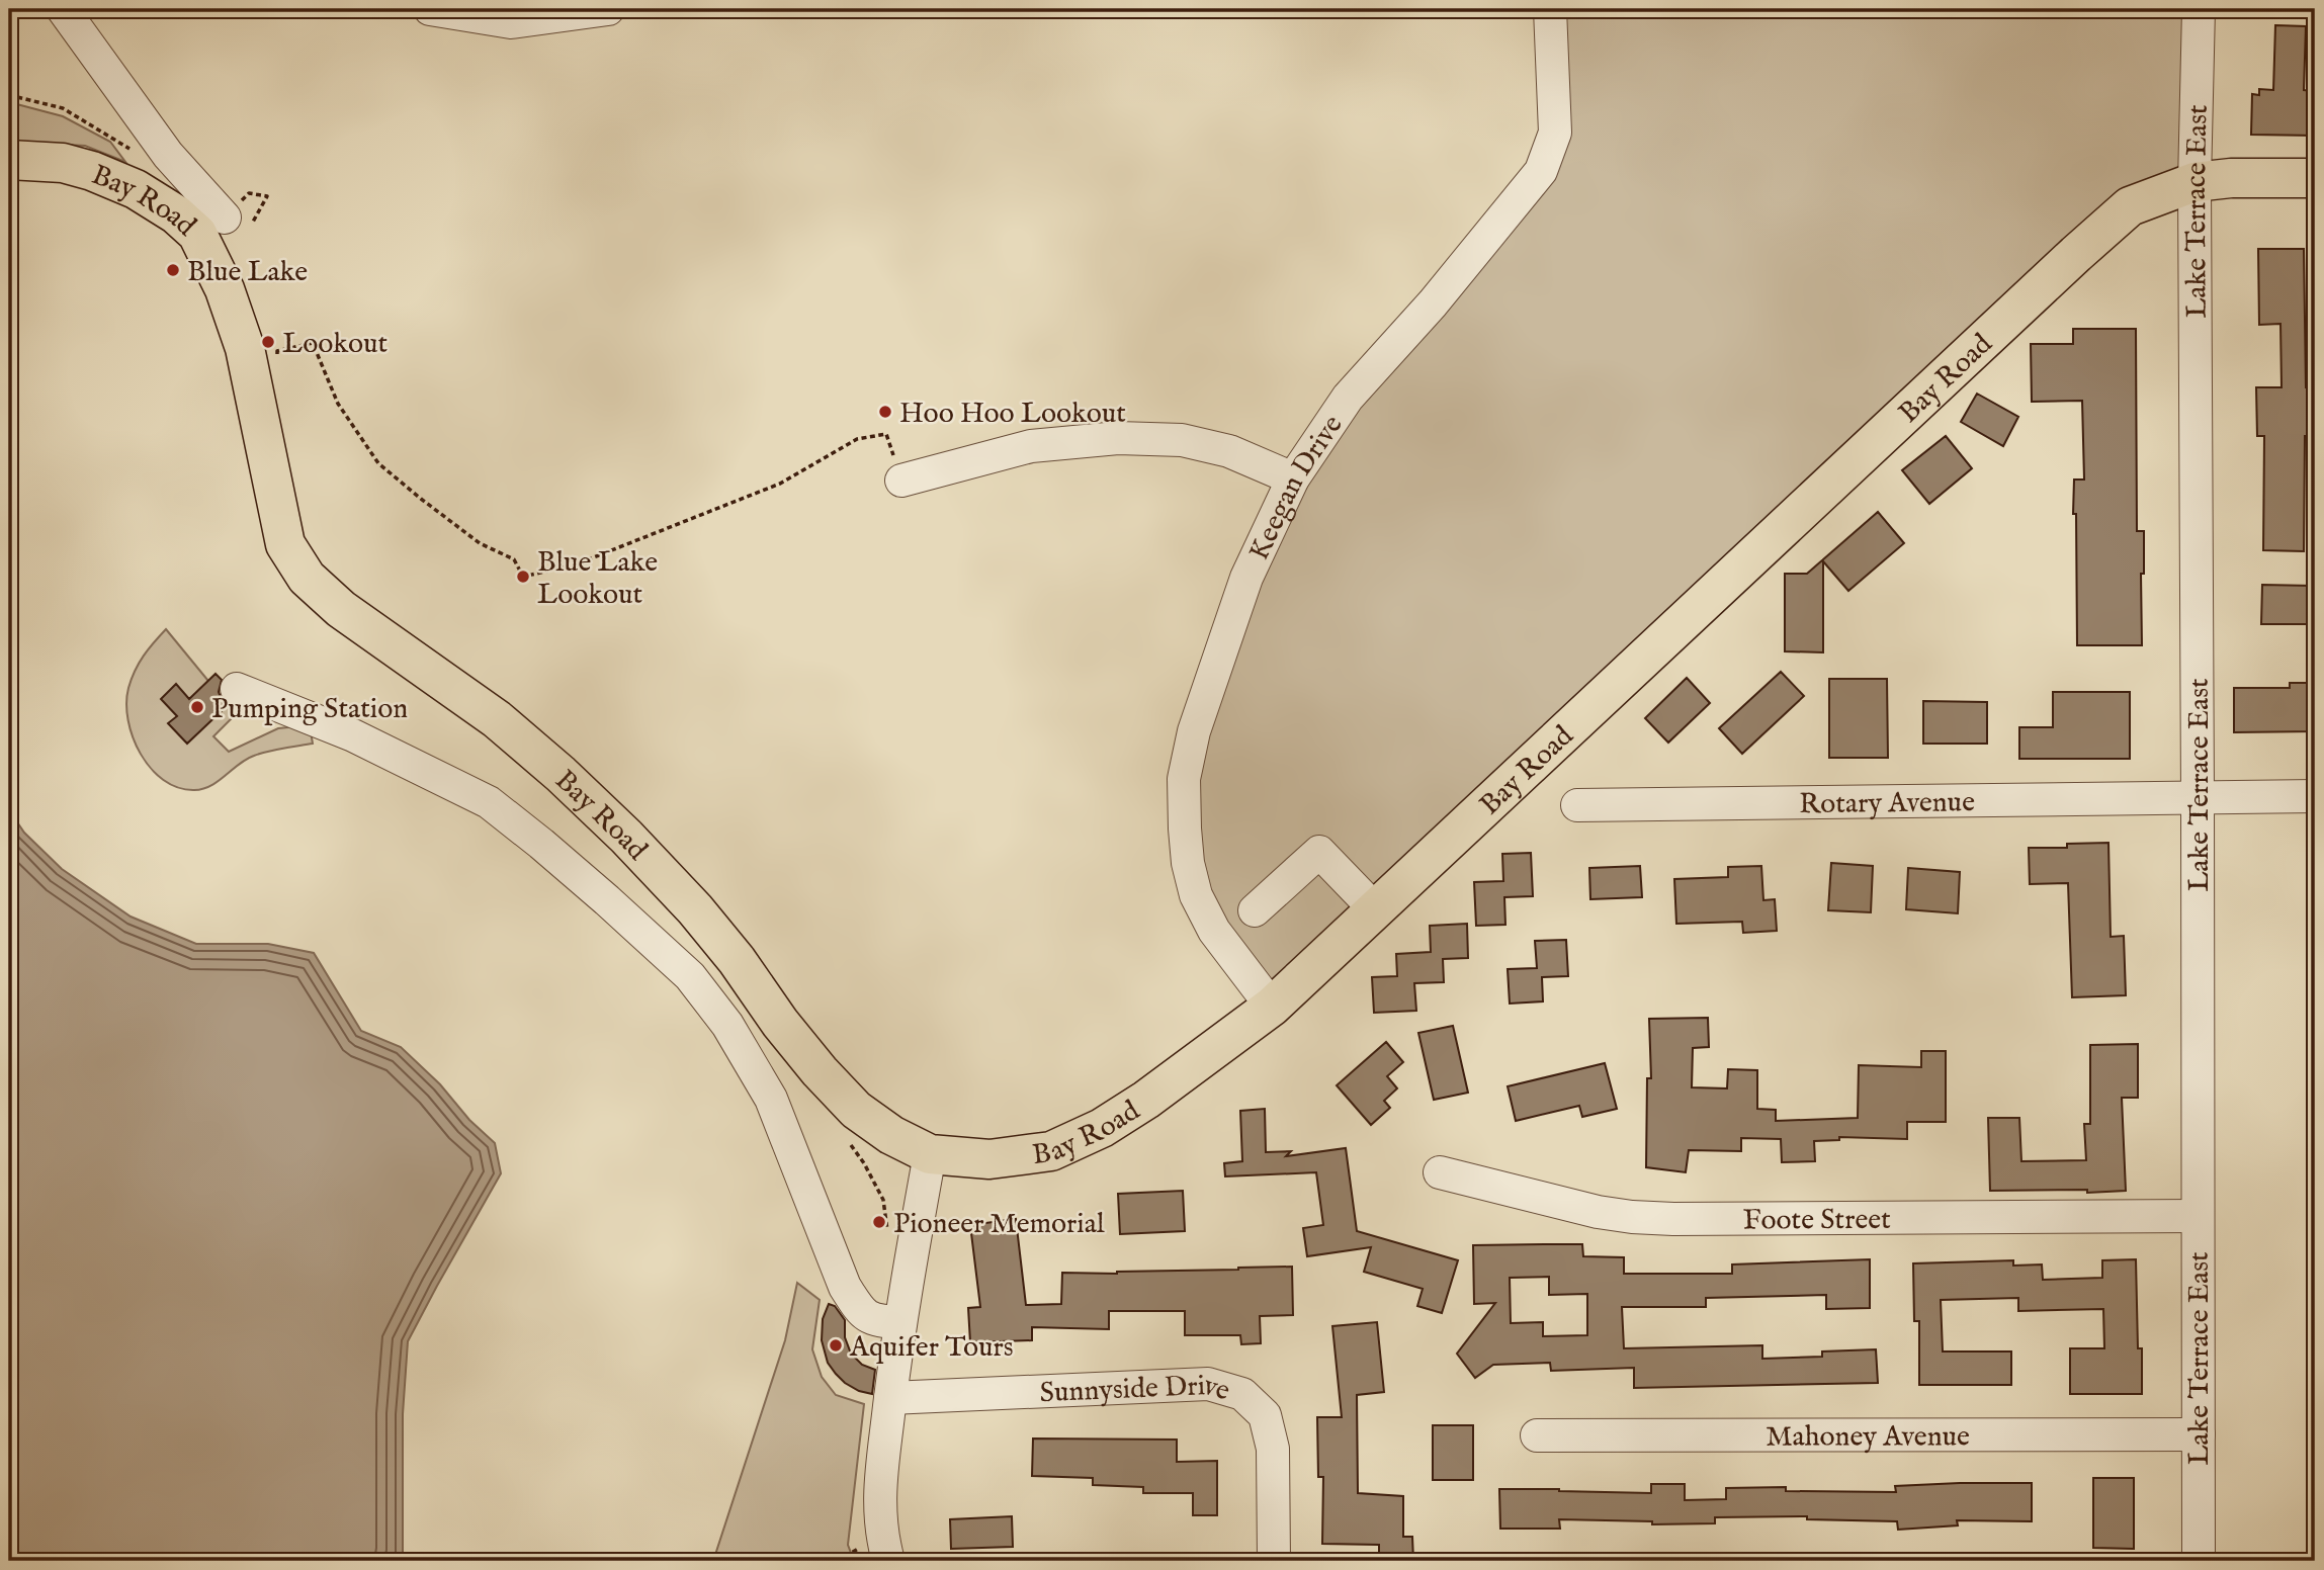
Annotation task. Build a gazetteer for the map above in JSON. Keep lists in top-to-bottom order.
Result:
{
  "streets": {
    "main road": ["Bay Road"],
    "street": [
      "Lake Terrace East",
      "Keegan Drive",
      "Rotary Avenue",
      "Foote Street",
      "Sunnyside Drive",
      "Mahoney Avenue"
    ]
  },
  "crossings": [
    ["Bay Road", "Lake Terrace East"],
    ["Bay Road", "Keegan Drive"],
    ["Lake Terrace East", "Rotary Avenue"],
    ["Lake Terrace East", "Foote Street"],
    ["Lake Terrace East", "Mahoney Avenue"]
  ],
  "places": [
    "Blue Lake",
    "Lookout",
    "Hoo Hoo Lookout",
    "Blue Lake Lookout",
    "Pumping Station",
    "Pioneer Memorial",
    "Aquifer Tours"
  ]
}
